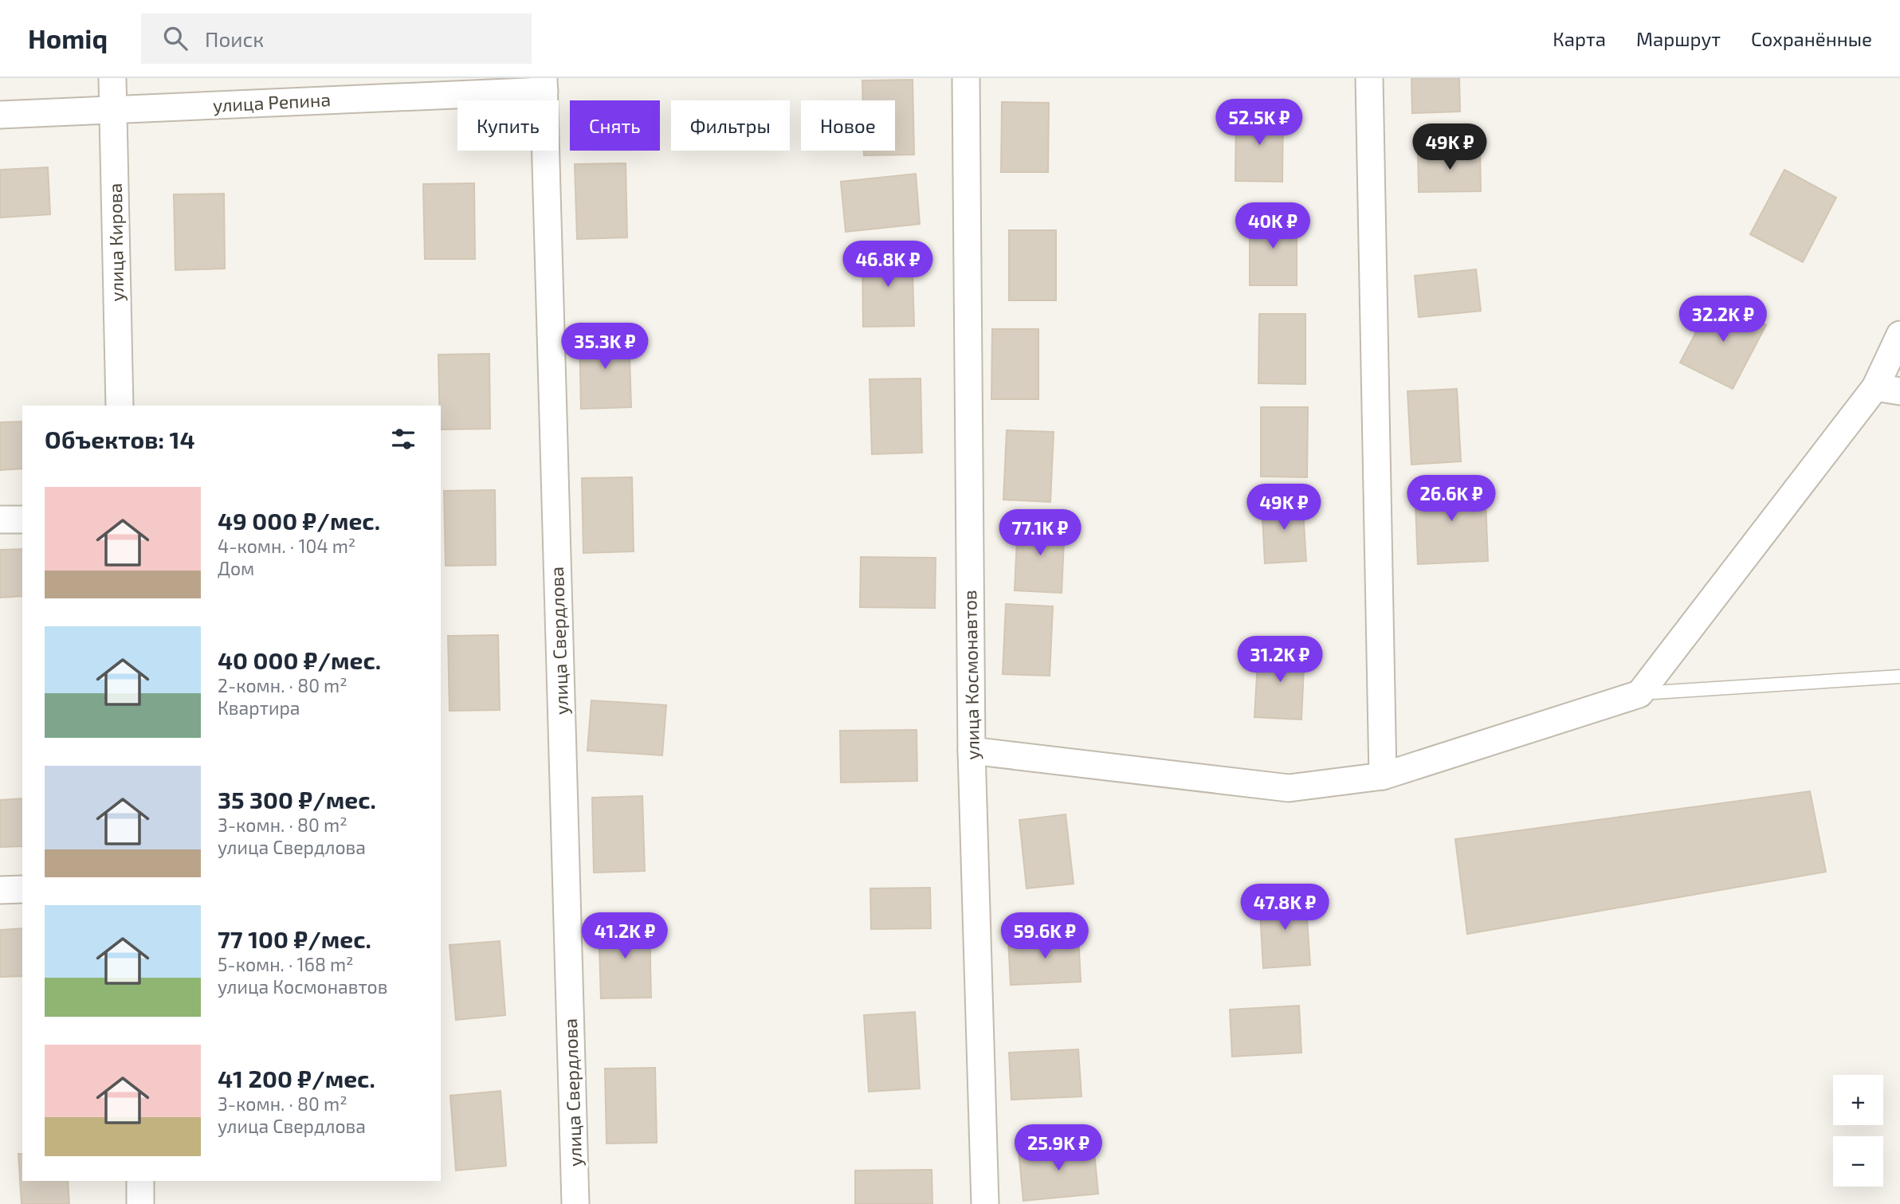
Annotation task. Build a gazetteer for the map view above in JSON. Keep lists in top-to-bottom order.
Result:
{
  "streets": {
    "street": [
      "улица Репина",
      "улица Кирова",
      "улица Свердлова",
      "улица Космонавтов"
    ]
  },
  "crossings": [
    ["улица Репина", "улица Кирова"],
    ["улица Репина", "улица Свердлова"]
  ],
  "page": {
    "header": "Homiq",
    "search": "Поиск",
    "nav": ["Карта", "Маршрут", "Сохранённые"],
    "price": [
      "52.5K ₽",
      "49K ₽",
      "40K ₽",
      "46.8K ₽",
      "32.2K ₽",
      "35.3K ₽",
      "26.6K ₽",
      "49K ₽",
      "77.1K ₽",
      "31.2K ₽",
      "47.8K ₽",
      "41.2K ₽",
      "59.6K ₽",
      "25.9K ₽"
    ],
    "chip": [
      "Купить",
      "Снять",
      "Фильтры",
      "Новое"
    ],
    "heading": "Объектов: 14",
    "list": [
      {
        "name": "49 000 ₽/мес.",
        "note": "4-комн. · 104 m² · Дом"
      },
      {
        "name": "40 000 ₽/мес.",
        "note": "2-комн. · 80 m² · Квартира"
      },
      {
        "name": "35 300 ₽/мес.",
        "note": "3-комн. · 80 m² · улица Свердлова"
      },
      {
        "name": "77 100 ₽/мес.",
        "note": "5-комн. · 168 m² · улица Космонавтов"
      },
      {
        "name": "41 200 ₽/мес.",
        "note": "3-комн. · 80 m² · улица Свердлова"
      }
    ],
    "map_buttons": ["+", "−"]
  }
}
